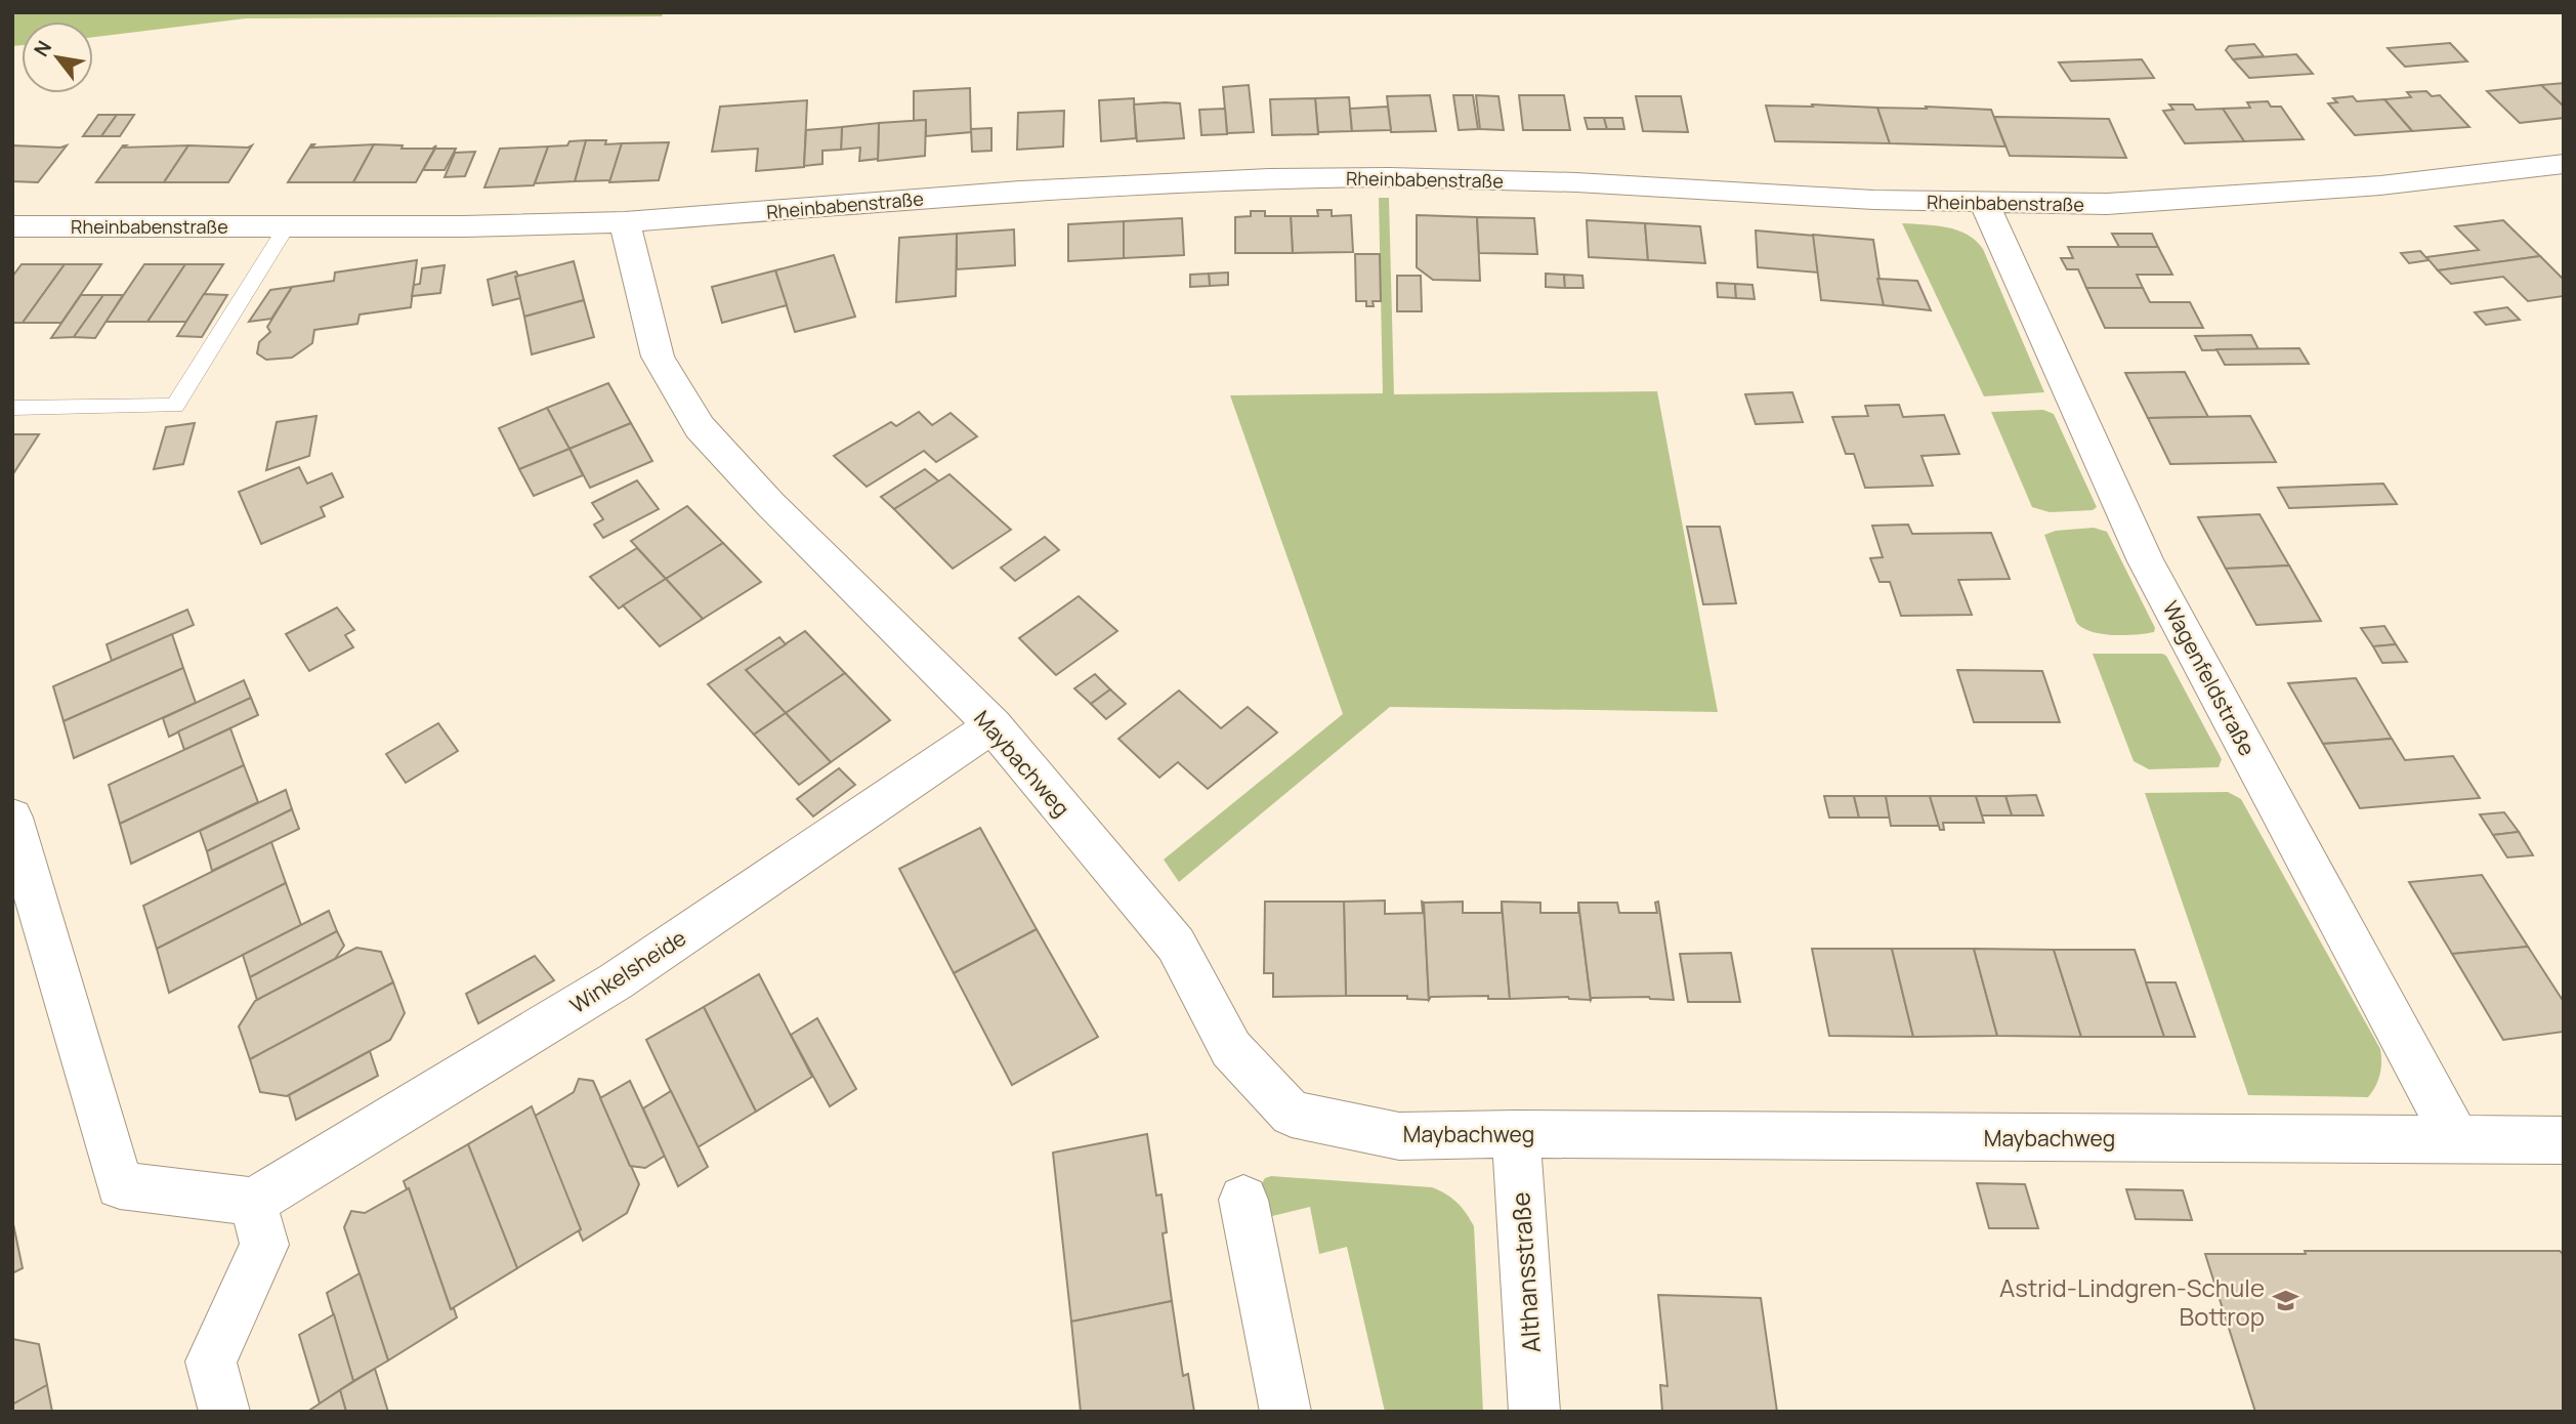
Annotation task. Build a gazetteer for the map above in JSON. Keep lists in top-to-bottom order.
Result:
{
  "streets": {
    "street": [
      "Rheinbabenstraße",
      "Wagenfeldstraße",
      "Maybachweg",
      "Winkelsheide",
      "Althansstraße"
    ]
  },
  "crossings": [
    ["Rheinbabenstraße", "Wagenfeldstraße"],
    ["Rheinbabenstraße", "Maybachweg"],
    ["Wagenfeldstraße", "Maybachweg"],
    ["Maybachweg", "Winkelsheide"],
    ["Maybachweg", "Althansstraße"]
  ],
  "places": {
    "school or university": ["Astrid-Lindgren-Schule Bottrop"]
  },
  "north": "top left"
}
